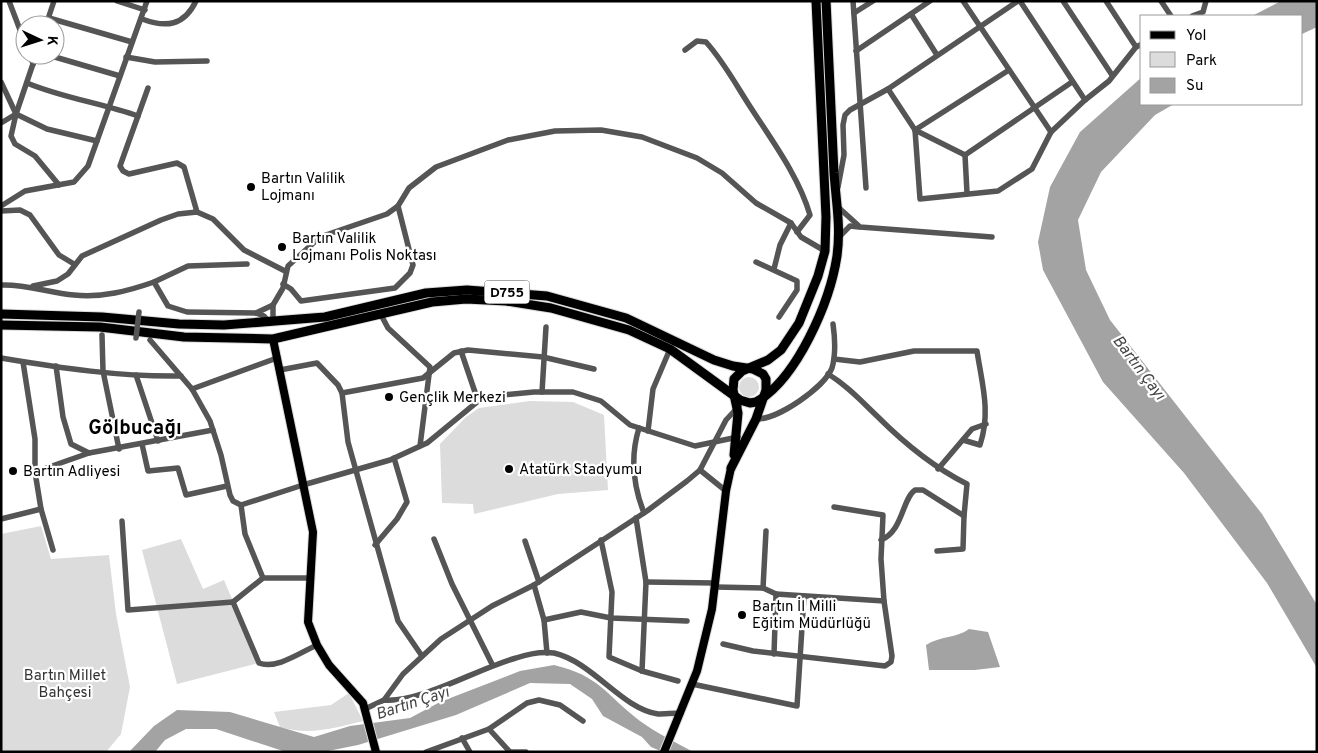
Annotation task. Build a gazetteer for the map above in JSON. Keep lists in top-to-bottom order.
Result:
{
  "streets": {
    "highway": ["D755"]
  },
  "districts": ["Gölbucağı"],
  "water": ["Bartın Çayı"],
  "parks": ["Bartın Millet Bahçesi"],
  "places": [
    "Bartın Valilik Lojmanı",
    "Bartın Valilik Lojmanı Polis Noktası",
    "Gençlik Merkezi",
    "Atatürk Stadyumu",
    "Bartın Adliyesi",
    "Bartın İl Milli Eğitim Müdürlüğü"
  ],
  "legend": ["Yol", "Park", "Su"],
  "north": "right"
}
